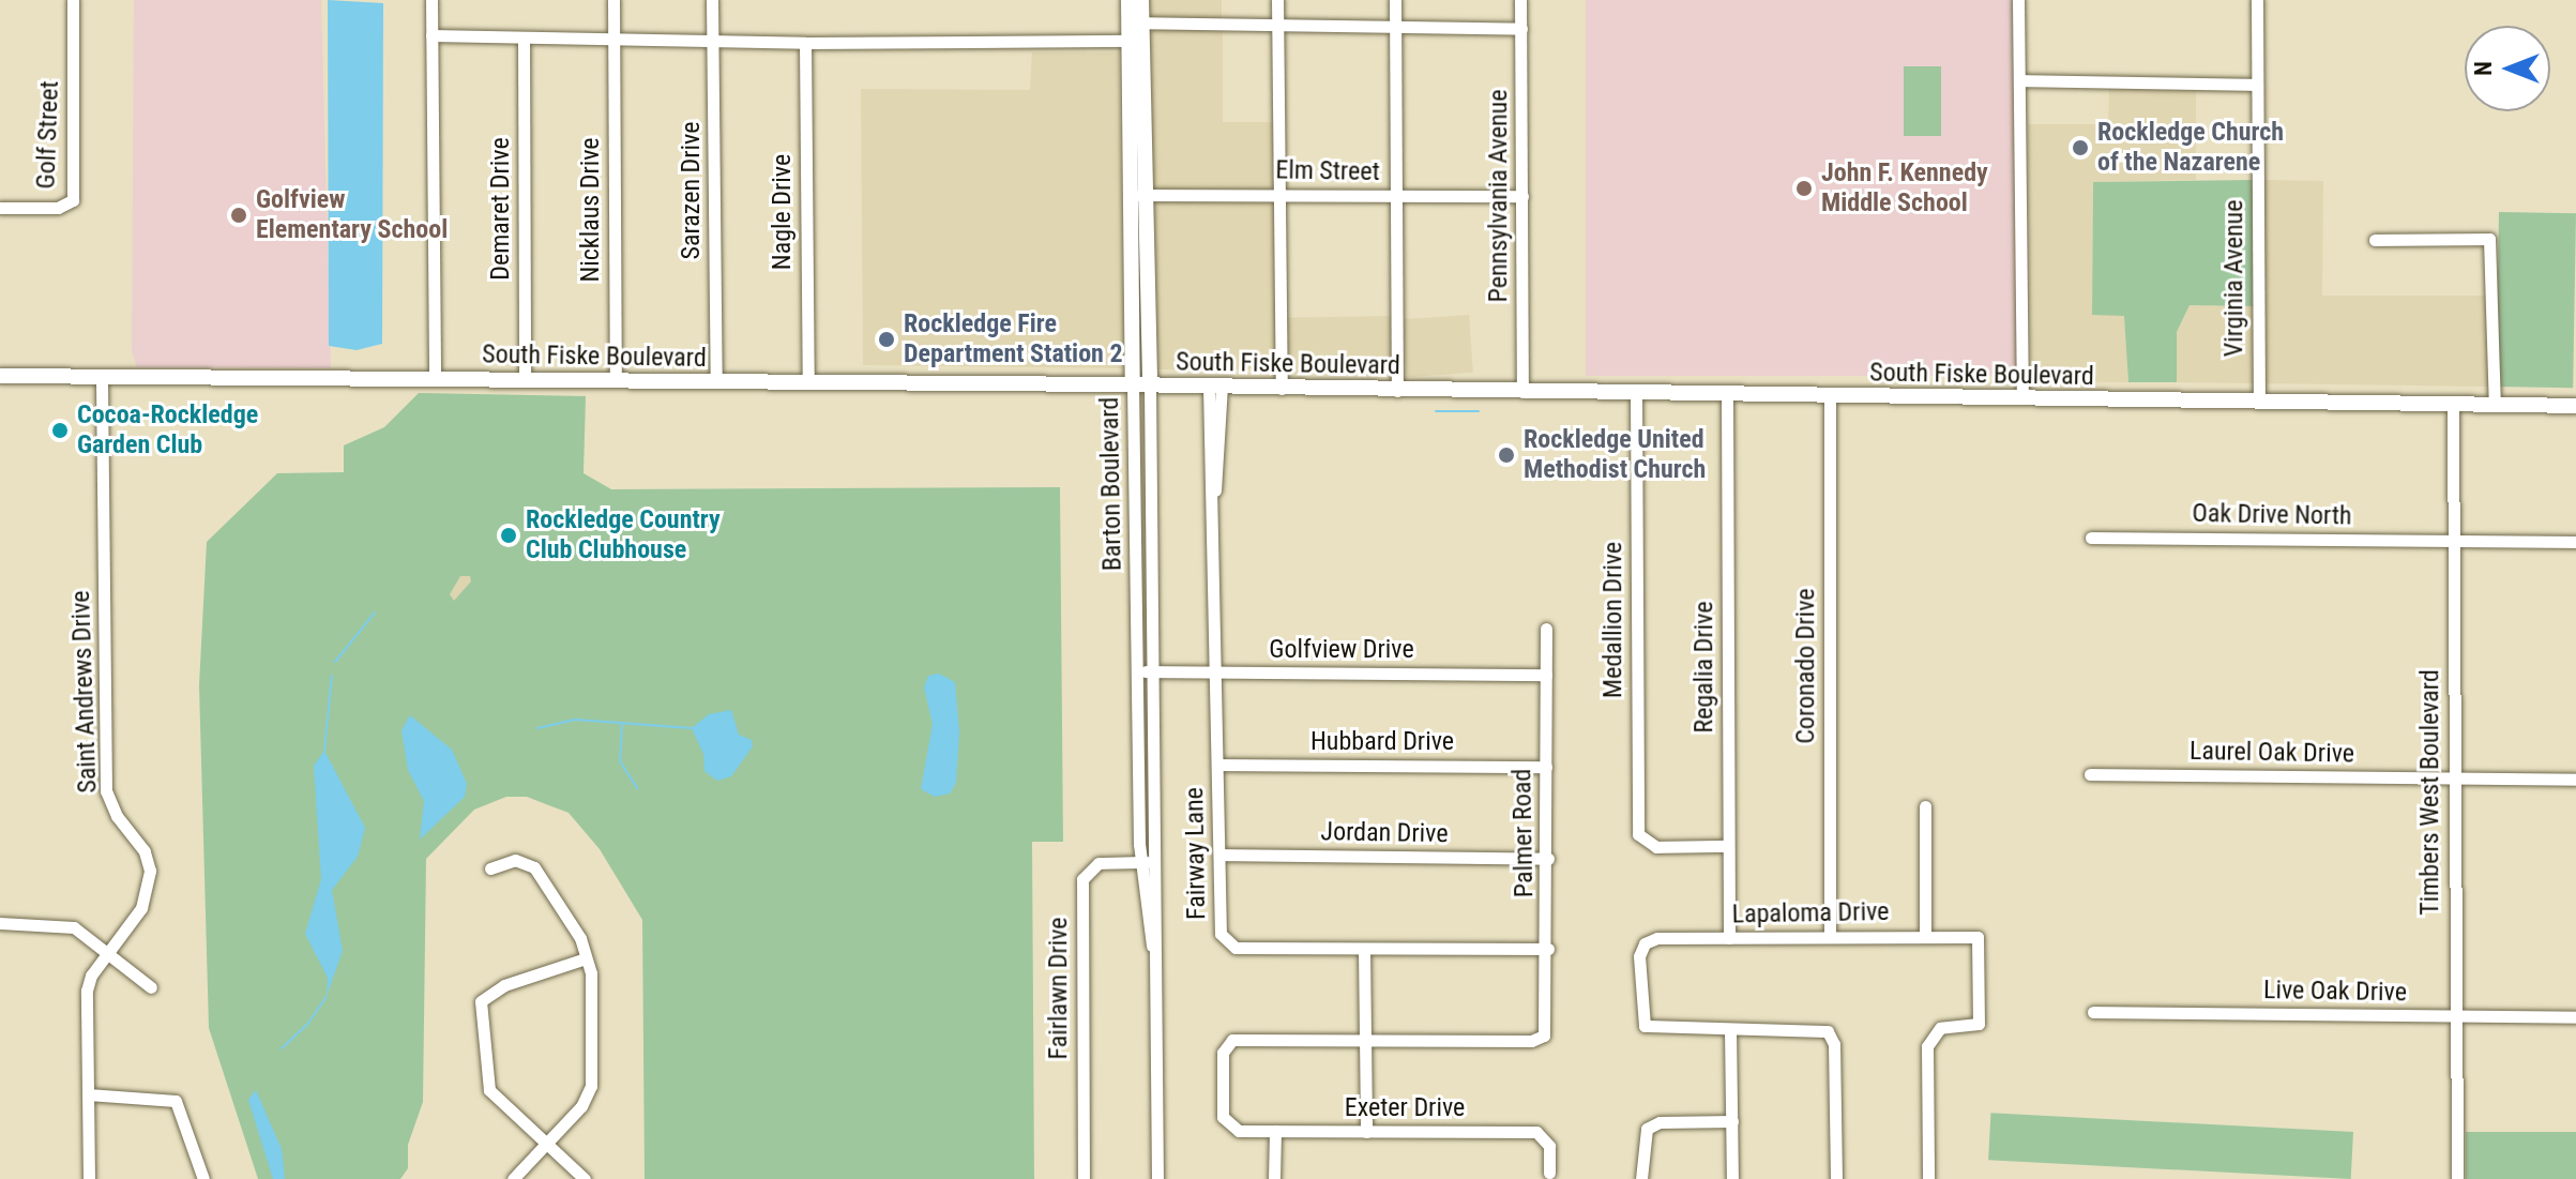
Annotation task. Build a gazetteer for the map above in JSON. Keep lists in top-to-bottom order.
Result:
{
  "streets": {
    "main road": ["South Fiske Boulevard", "Barton Boulevard"],
    "street": [
      "Golf Street",
      "Elm Street",
      "Sarazen Drive",
      "Pennsylvania Avenue",
      "Demaret Drive",
      "Nicklaus Drive",
      "Nagle Drive",
      "Virginia Avenue",
      "Oak Drive North",
      "Medallion Drive",
      "Golfview Drive",
      "Coronado Drive",
      "Regalia Drive",
      "Saint Andrews Drive",
      "Hubbard Drive",
      "Laurel Oak Drive",
      "Timbers West Boulevard",
      "Jordan Drive",
      "Palmer Road",
      "Fairway Lane",
      "Lapaloma Drive",
      "Fairlawn Drive",
      "Live Oak Drive",
      "Exeter Drive"
    ]
  },
  "crossings": [
    ["Elm Street", "Pennsylvania Avenue"],
    ["Elm Street", "Barton Boulevard"],
    ["Sarazen Drive", "South Fiske Boulevard"],
    ["Pennsylvania Avenue", "South Fiske Boulevard"],
    ["Demaret Drive", "South Fiske Boulevard"],
    ["Nicklaus Drive", "South Fiske Boulevard"],
    ["Nagle Drive", "South Fiske Boulevard"],
    ["Virginia Avenue", "South Fiske Boulevard"],
    ["South Fiske Boulevard", "Barton Boulevard"],
    ["South Fiske Boulevard", "Medallion Drive"],
    ["South Fiske Boulevard", "Coronado Drive"],
    ["South Fiske Boulevard", "Regalia Drive"],
    ["South Fiske Boulevard", "Saint Andrews Drive"],
    ["South Fiske Boulevard", "Timbers West Boulevard"],
    ["South Fiske Boulevard", "Fairway Lane"],
    ["Barton Boulevard", "Golfview Drive"],
    ["Barton Boulevard", "Fairlawn Drive"],
    ["Oak Drive North", "Timbers West Boulevard"],
    ["Medallion Drive", "Regalia Drive"],
    ["Golfview Drive", "Palmer Road"],
    ["Golfview Drive", "Fairway Lane"],
    ["Coronado Drive", "Lapaloma Drive"],
    ["Regalia Drive", "Lapaloma Drive"],
    ["Hubbard Drive", "Palmer Road"],
    ["Hubbard Drive", "Fairway Lane"],
    ["Laurel Oak Drive", "Timbers West Boulevard"],
    ["Timbers West Boulevard", "Live Oak Drive"],
    ["Jordan Drive", "Palmer Road"],
    ["Jordan Drive", "Fairway Lane"],
    ["Palmer Road", "Fairway Lane"],
    ["Palmer Road", "Exeter Drive"]
  ],
  "places": [
    "Rockledge Church of the Nazarene",
    "John F. Kennedy Middle School",
    "Golfview Elementary School",
    "Rockledge Fire Department Station 2",
    "Cocoa-Rockledge Garden Club",
    "Rockledge United Methodist Church",
    "Rockledge Country Club Clubhouse"
  ],
  "north": "left"
}
